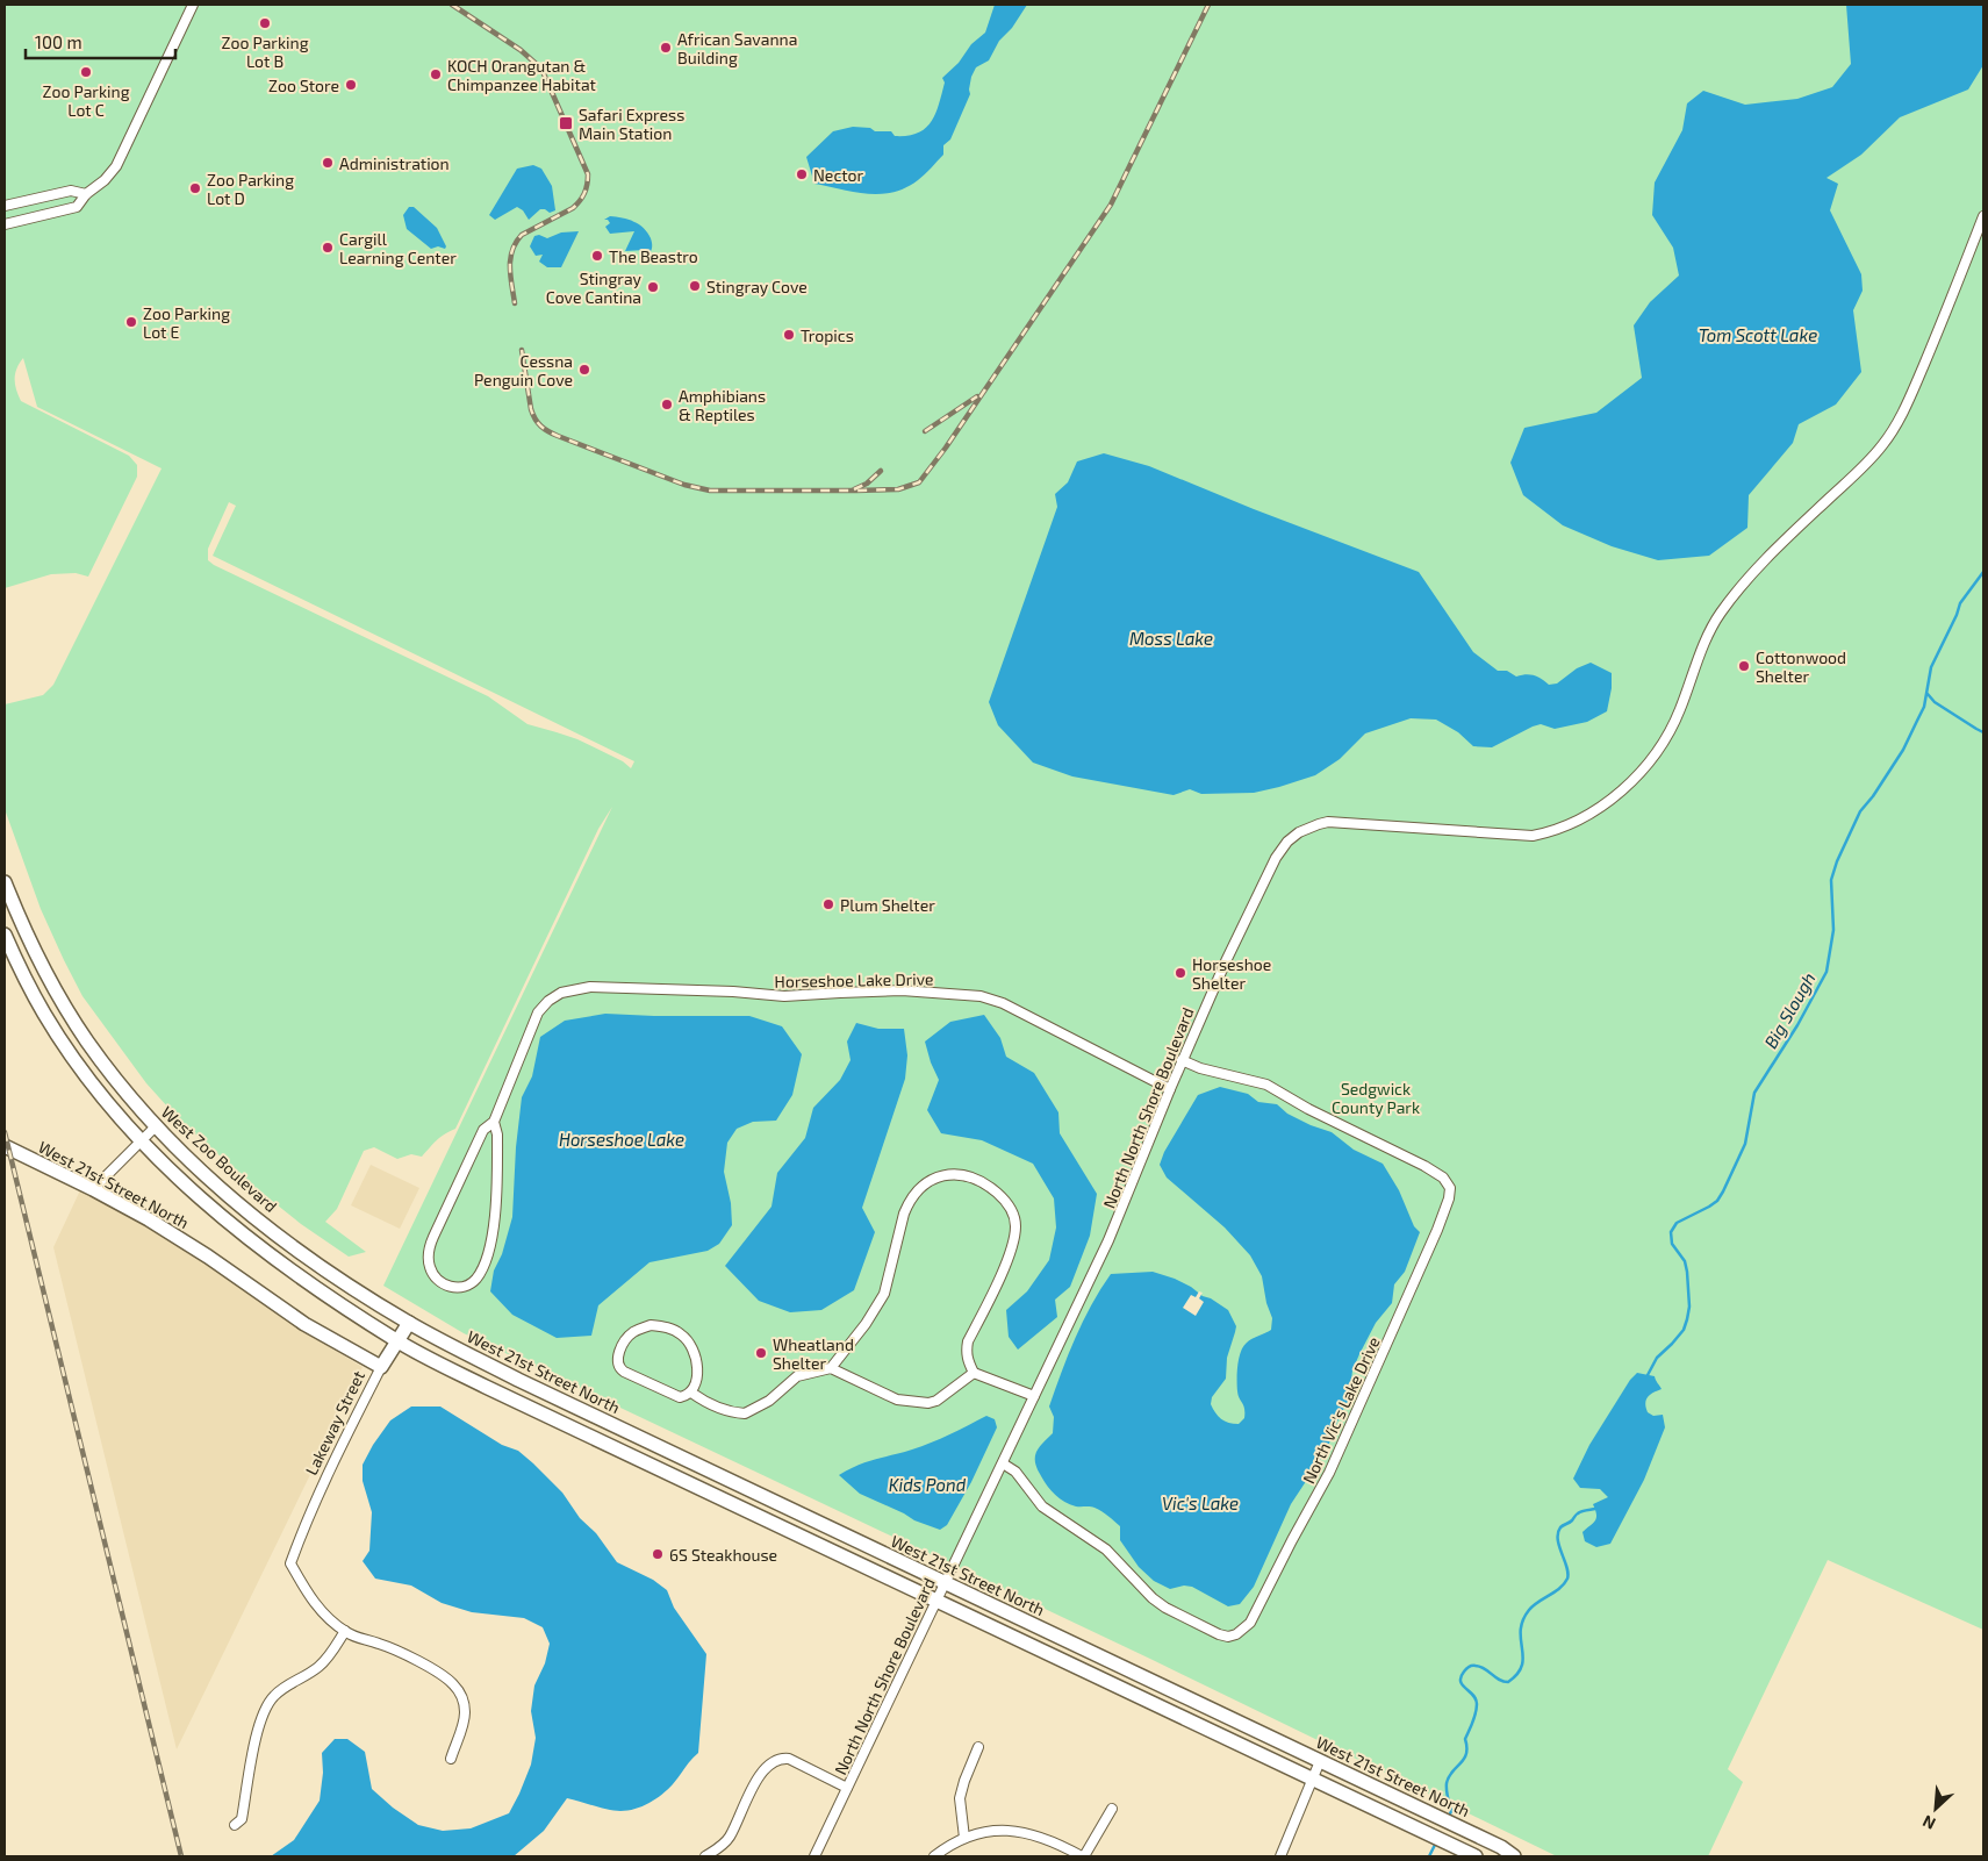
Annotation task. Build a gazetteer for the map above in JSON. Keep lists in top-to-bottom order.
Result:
{
  "streets": {
    "main road": ["West Zoo Boulevard", "West 21st Street North", "Lakeway Street"],
    "street": ["Horseshoe Lake Drive", "North North Shore Boulevard", "North Vic's Lake Drive"]
  },
  "crossings": [
    ["Horseshoe Lake Drive", "North North Shore Boulevard"],
    ["North North Shore Boulevard", "West 21st Street North"],
    ["North North Shore Boulevard", "North Vic's Lake Drive"],
    ["West Zoo Boulevard", "West 21st Street North"],
    ["West Zoo Boulevard", "Lakeway Street"],
    ["West 21st Street North", "Lakeway Street"]
  ],
  "water": [
    "Tom Scott Lake",
    "Moss Lake",
    "Big Slough",
    "Horseshoe Lake",
    "Kids Pond",
    "Vic's Lake"
  ],
  "parks": ["Sedgwick County Park"],
  "places": {
    "other": [
      "Zoo Parking Lot B",
      "African Savanna Building",
      "Zoo Parking Lot C",
      "KOCH Orangutan & Chimpanzee Habitat",
      "Zoo Store",
      "Administration",
      "Nector",
      "Zoo Parking Lot D",
      "Cargill Learning Center",
      "The Beastro",
      "Stingray Cove",
      "Stingray Cove Cantina",
      "Zoo Parking Lot E",
      "Tropics",
      "Cessna Penguin Cove",
      "Amphibians & Reptiles",
      "Cottonwood Shelter",
      "Plum Shelter",
      "Horseshoe Shelter",
      "Wheatland Shelter",
      "6S Steakhouse"
    ],
    "transit": ["Safari Express Main Station"]
  },
  "scale_bar": "100 m",
  "north": "bottom left"
}
